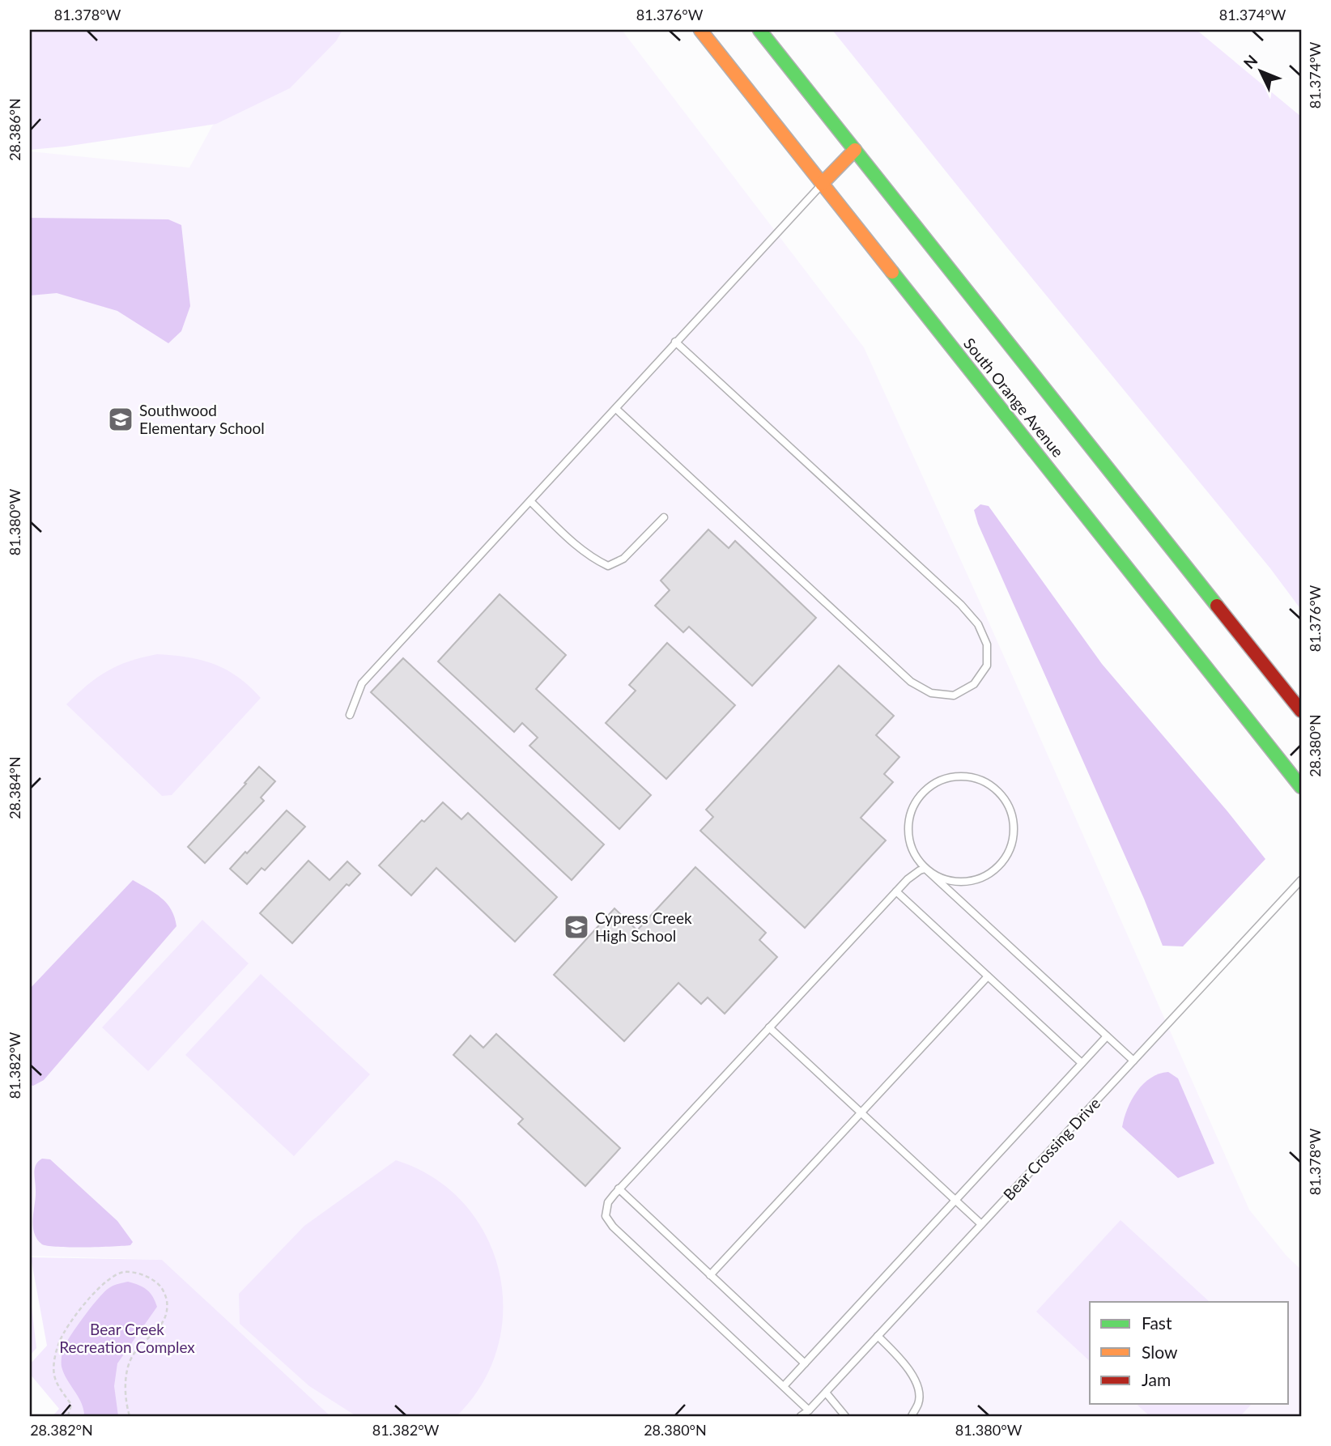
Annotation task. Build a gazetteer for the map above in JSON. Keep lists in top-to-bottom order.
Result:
{
  "streets": {
    "main road": ["South Orange Avenue"],
    "lane": ["Bear Crossing Drive"]
  },
  "parks": ["Bear Creek Recreation Complex"],
  "places": {
    "school or university": ["Southwood Elementary School", "Cypress Creek High School"]
  },
  "legend": ["Fast", "Slow", "Jam"],
  "north": "top left",
  "coordinates": [
    "81.378°W",
    "81.376°W",
    "81.374°W",
    "28.386°N",
    "81.380°W",
    "28.380°N",
    "28.384°N",
    "81.382°W",
    "28.382°N"
  ]
}
